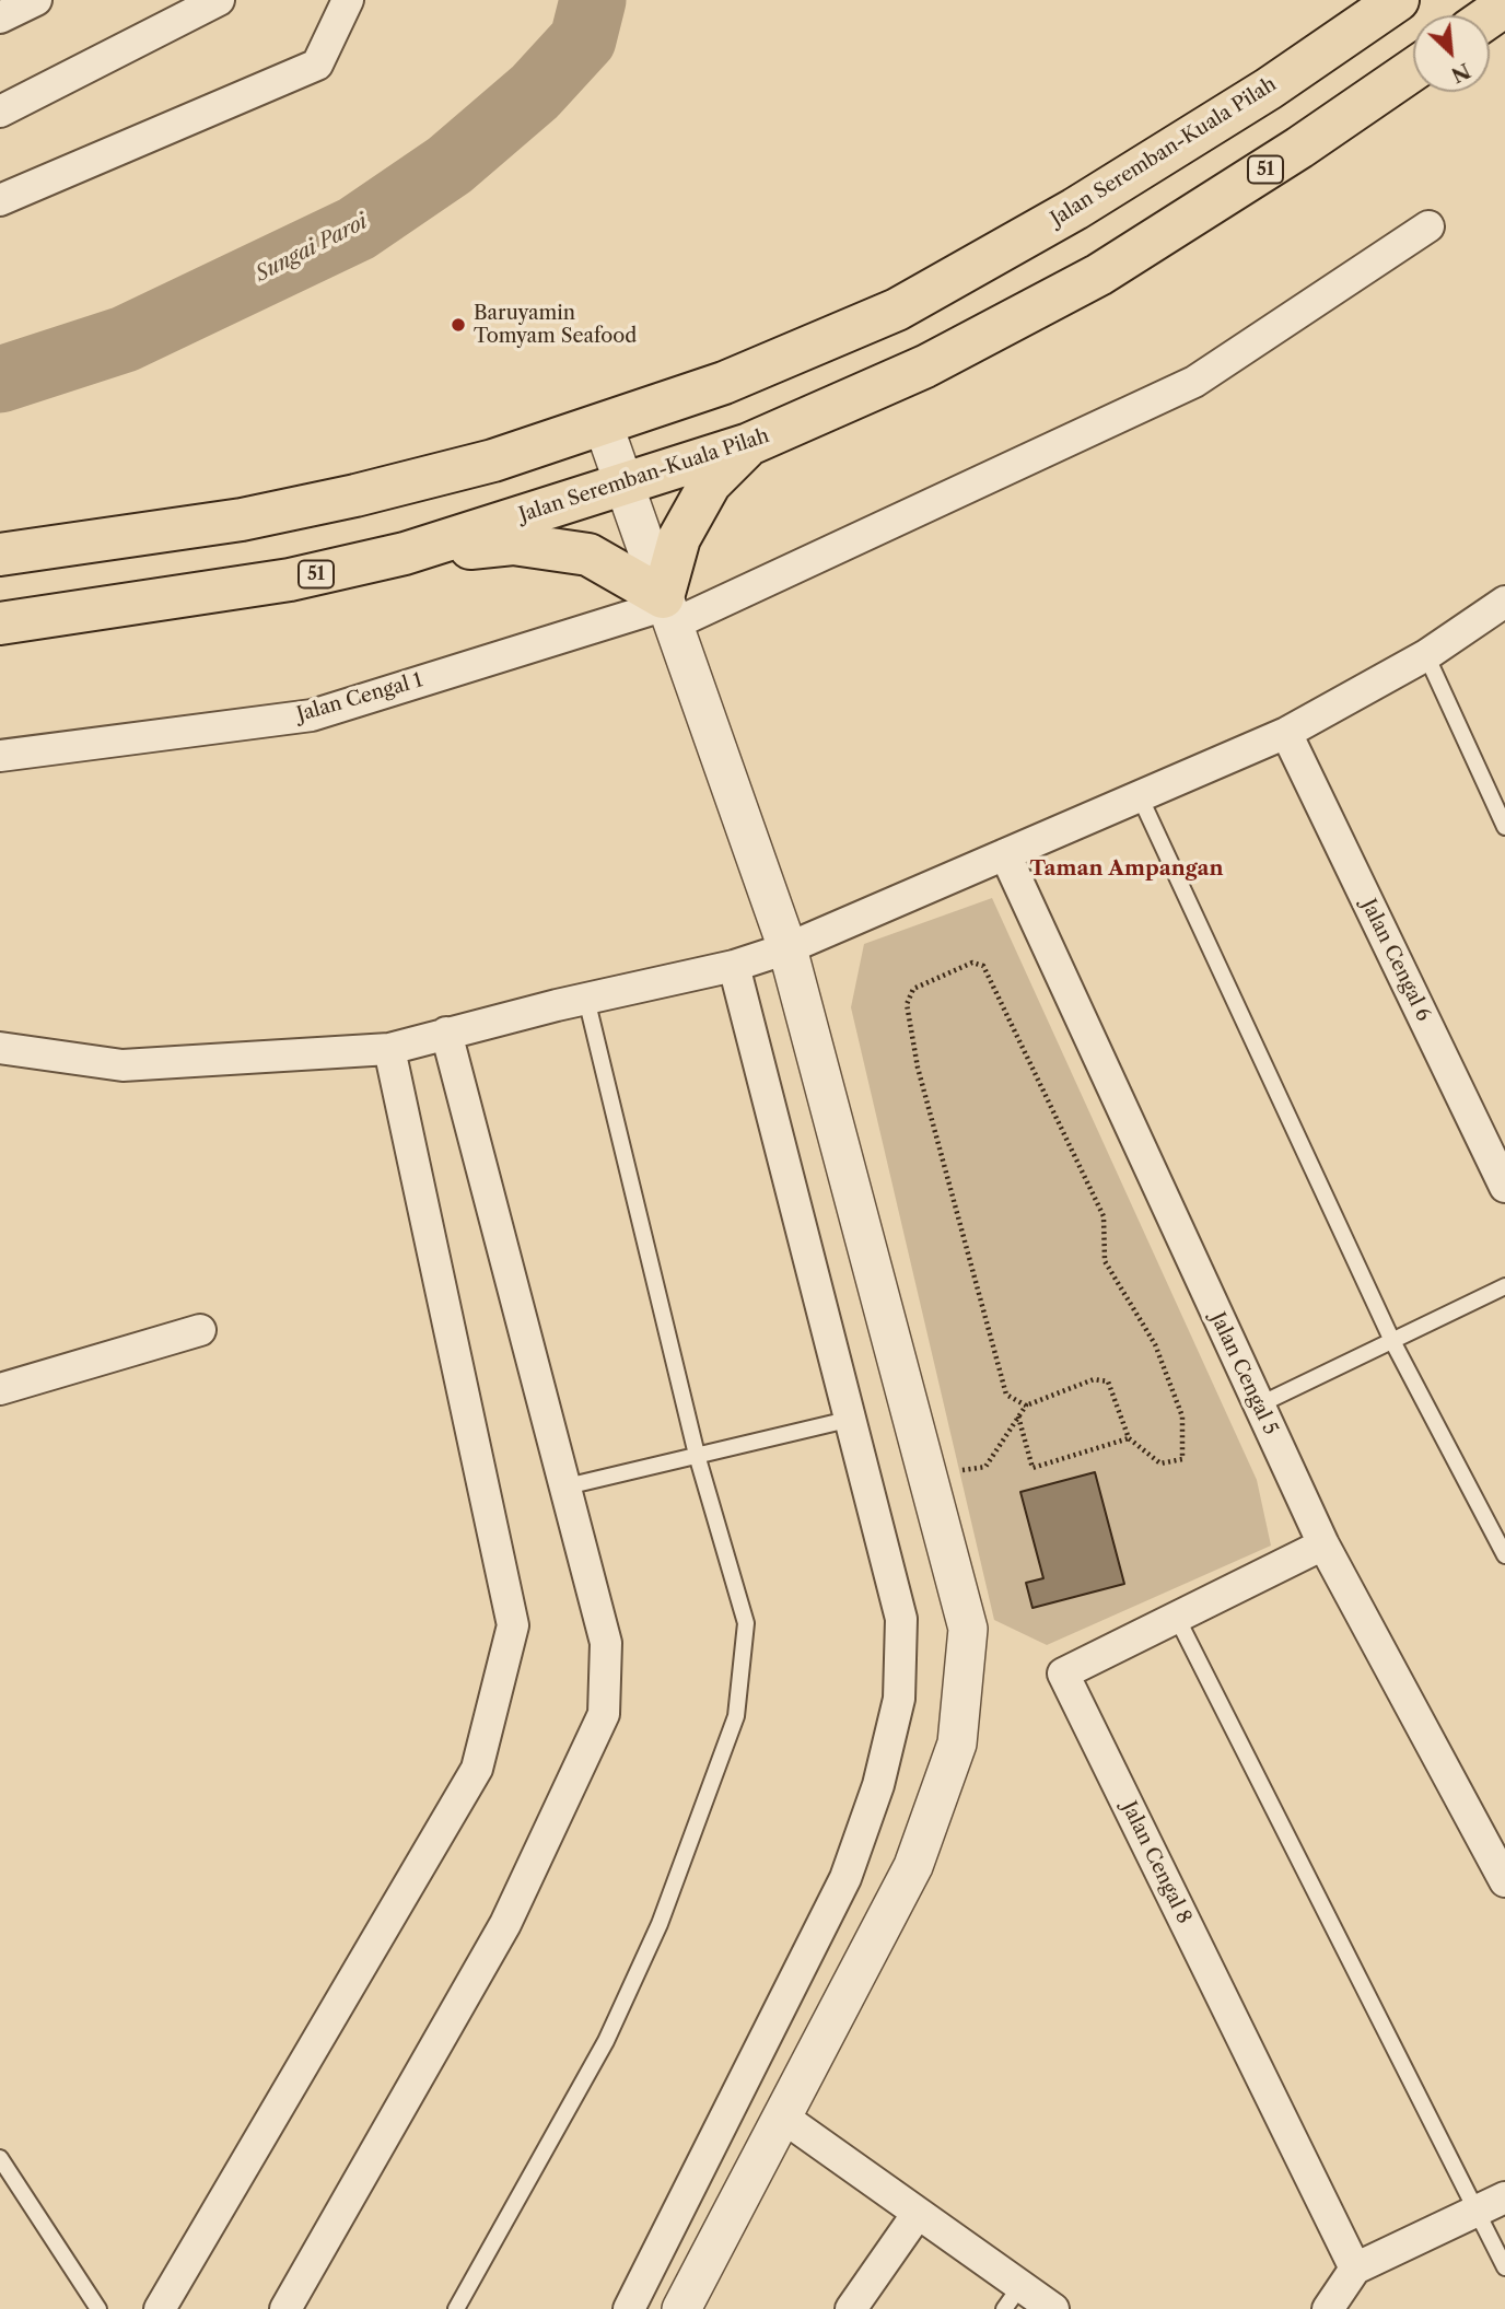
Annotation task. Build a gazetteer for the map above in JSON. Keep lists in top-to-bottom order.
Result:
{
  "streets": {
    "highway": ["Jalan Seremban-Kuala Pilah", "51"],
    "street": [
      "Jalan Cengal 1",
      "Jalan Cengal 6",
      "Jalan Cengal 5",
      "Jalan Cengal 8"
    ]
  },
  "crossings": [
    ["Jalan Cengal 5", "Jalan Cengal 8"]
  ],
  "districts": ["Taman Ampangan"],
  "water": ["Sungai Paroi"],
  "places": ["Baruyamin Tomyam Seafood"],
  "north": "bottom right"
}
